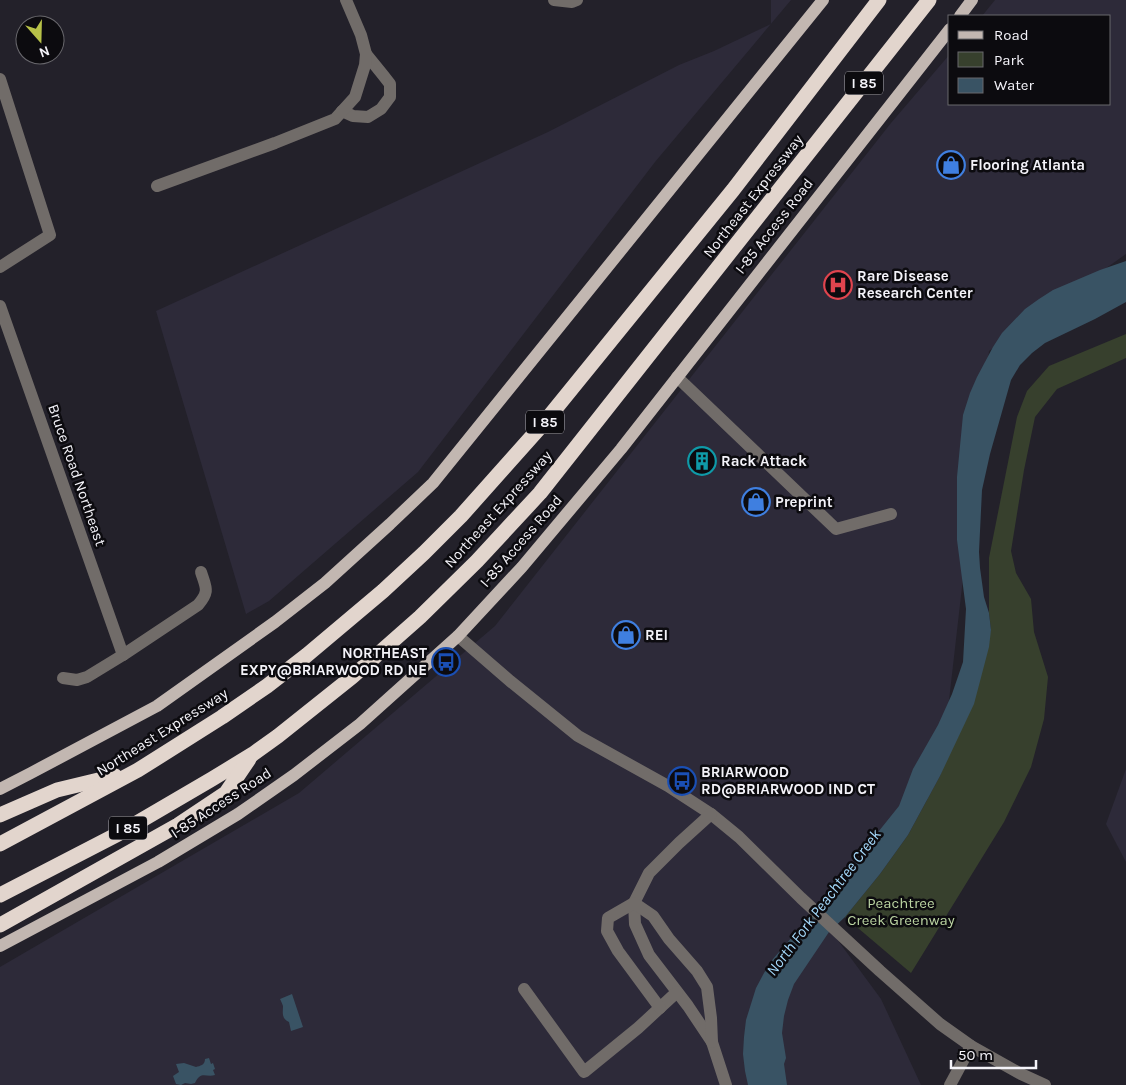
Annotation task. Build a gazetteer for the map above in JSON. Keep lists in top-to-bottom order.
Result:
{
  "streets": {
    "highway": ["I 85", "Northeast Expressway"],
    "main road": ["I-85 Access Road"],
    "street": ["Bruce Road Northeast"]
  },
  "water": ["North Fork Peachtree Creek"],
  "parks": ["Peachtree Creek Greenway"],
  "places": {
    "shop": ["Flooring Atlanta", "Preprint", "REI"],
    "hospital": ["Rare Disease Research Center"],
    "building": ["Rack Attack"],
    "bus stop": ["NORTHEAST EXPY@BRIARWOOD RD NE", "BRIARWOOD RD@BRIARWOOD IND CT"]
  },
  "legend": ["Road", "Park", "Water"],
  "scale_bar": "50 m",
  "north": "bottom"
}
